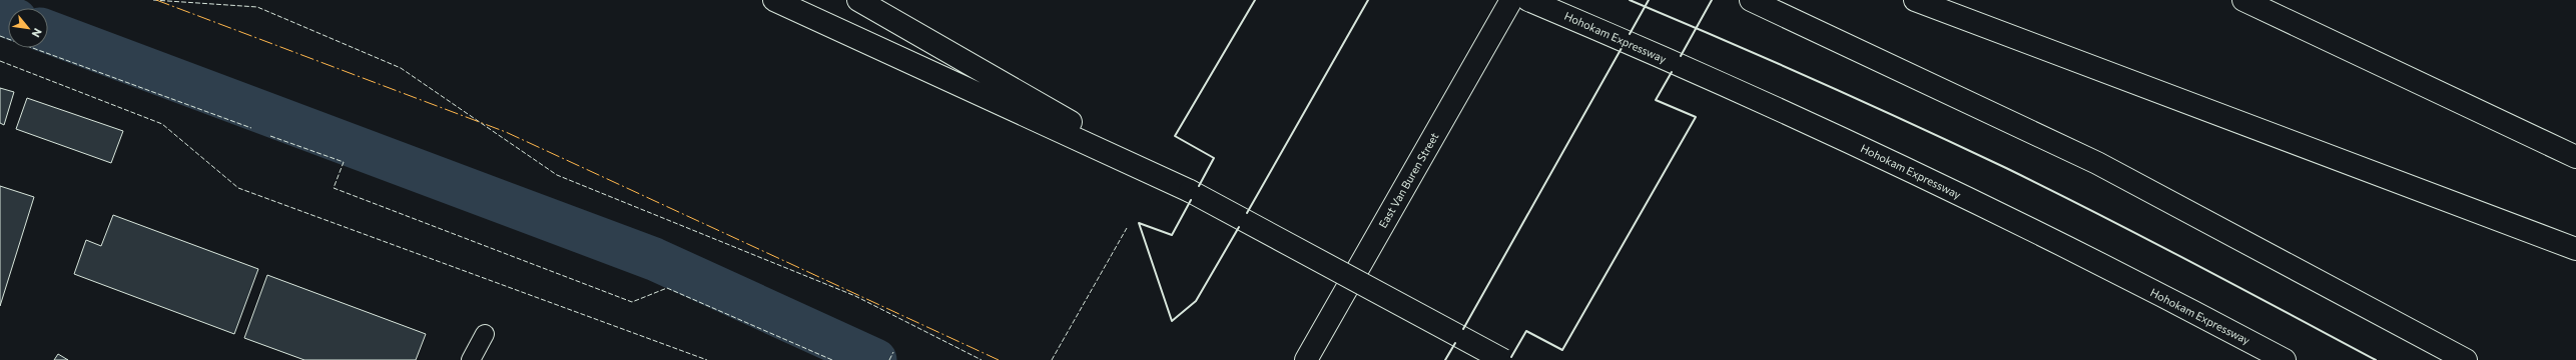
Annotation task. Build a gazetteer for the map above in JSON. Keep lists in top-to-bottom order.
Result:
{
  "streets": {
    "main road": ["Hohokam Expressway", "East Van Buren Street"]
  },
  "north": "bottom right"
}
